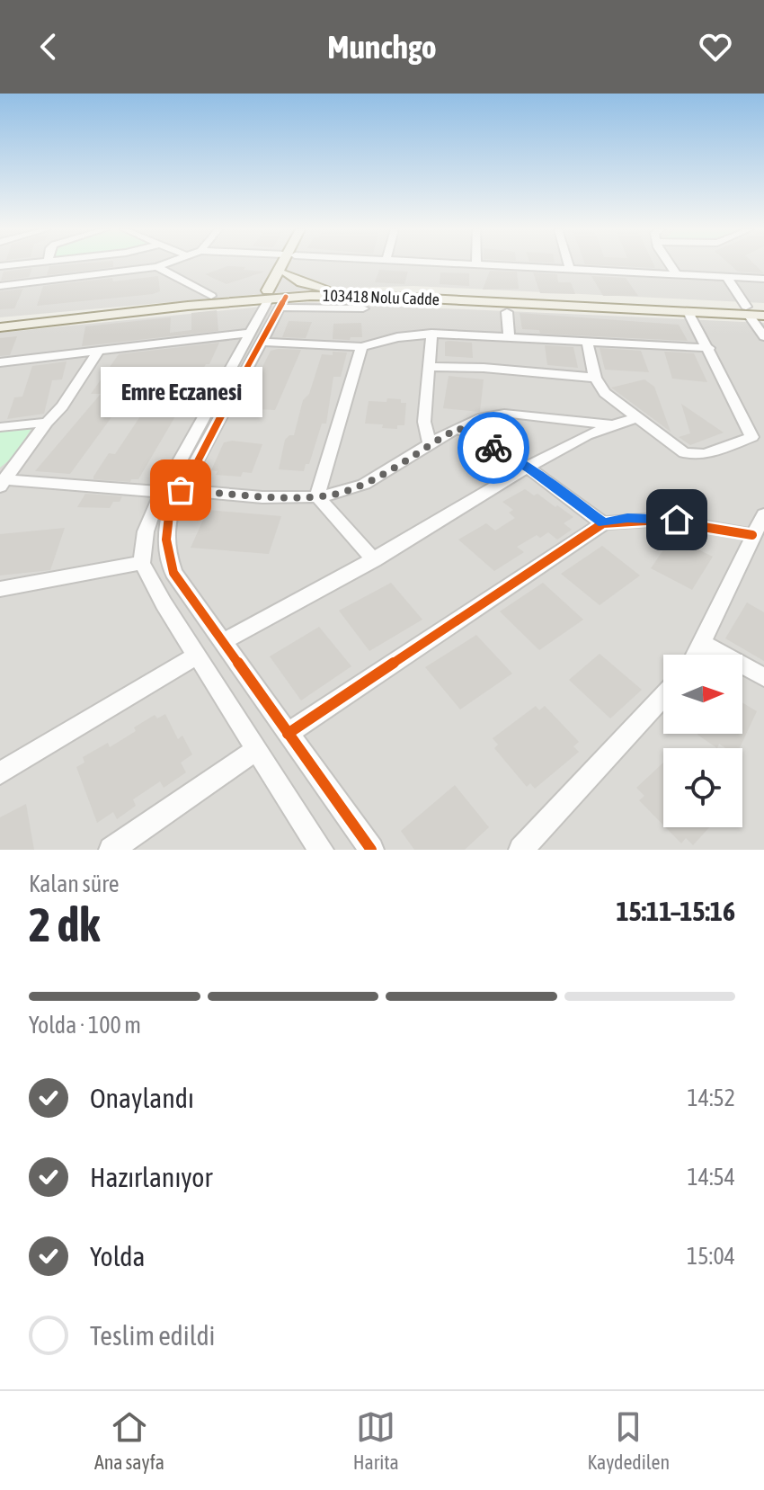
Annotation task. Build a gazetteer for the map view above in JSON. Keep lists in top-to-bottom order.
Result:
{
  "streets": {
    "main road": ["103418 Nolu Cadde"]
  },
  "places": ["Emre Eczanesi"],
  "north": "right",
  "page": {
    "header": "Munchgo",
    "bubble": "Emre Eczanesi",
    "heading": ["2 dk", "Kalan süre", "15:11–15:16"],
    "bar": "Yolda · 100 m",
    "list": [
      ["Onaylandı", "14:52"],
      ["Hazırlanıyor", "14:54"],
      ["Yolda", "15:04"],
      "Teslim edildi"
    ],
    "tabs": ["Ana sayfa", "Harita", "Kaydedilen"]
  }
}
